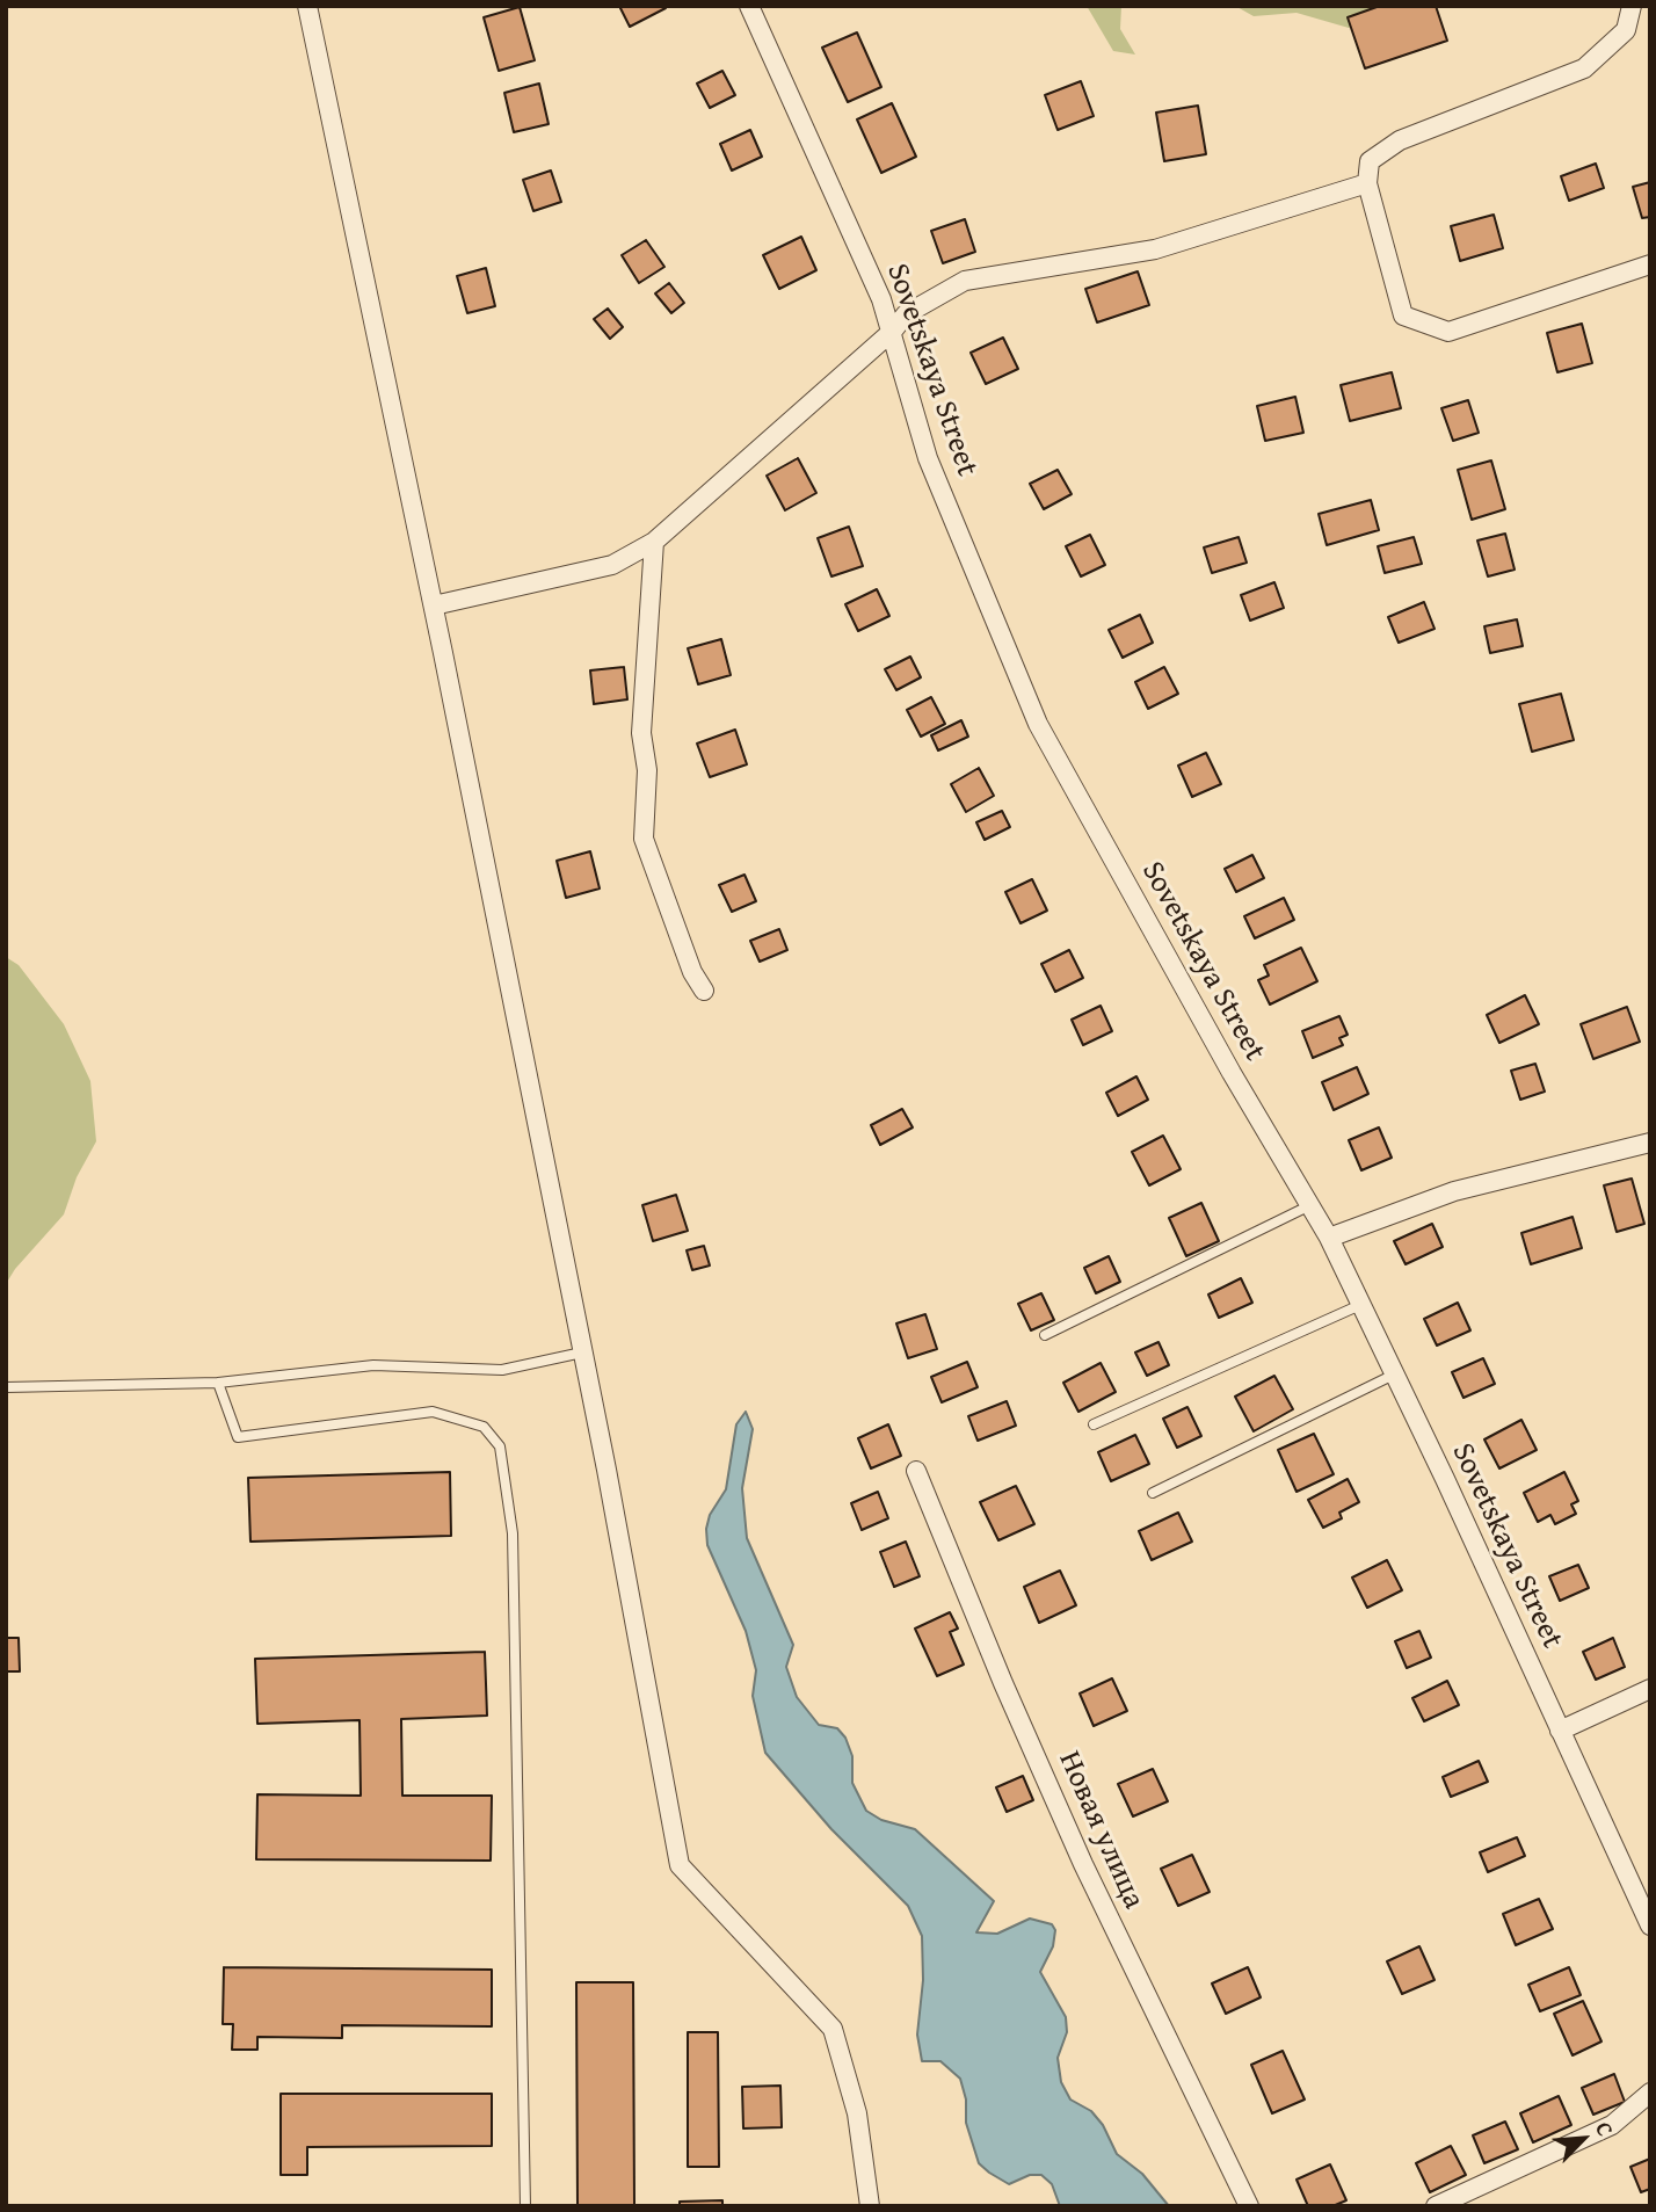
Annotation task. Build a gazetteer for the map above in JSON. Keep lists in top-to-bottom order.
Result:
{
  "streets": {
    "street": ["Sovetskaya Street", "Новая улица"]
  },
  "north": "top right"
}
